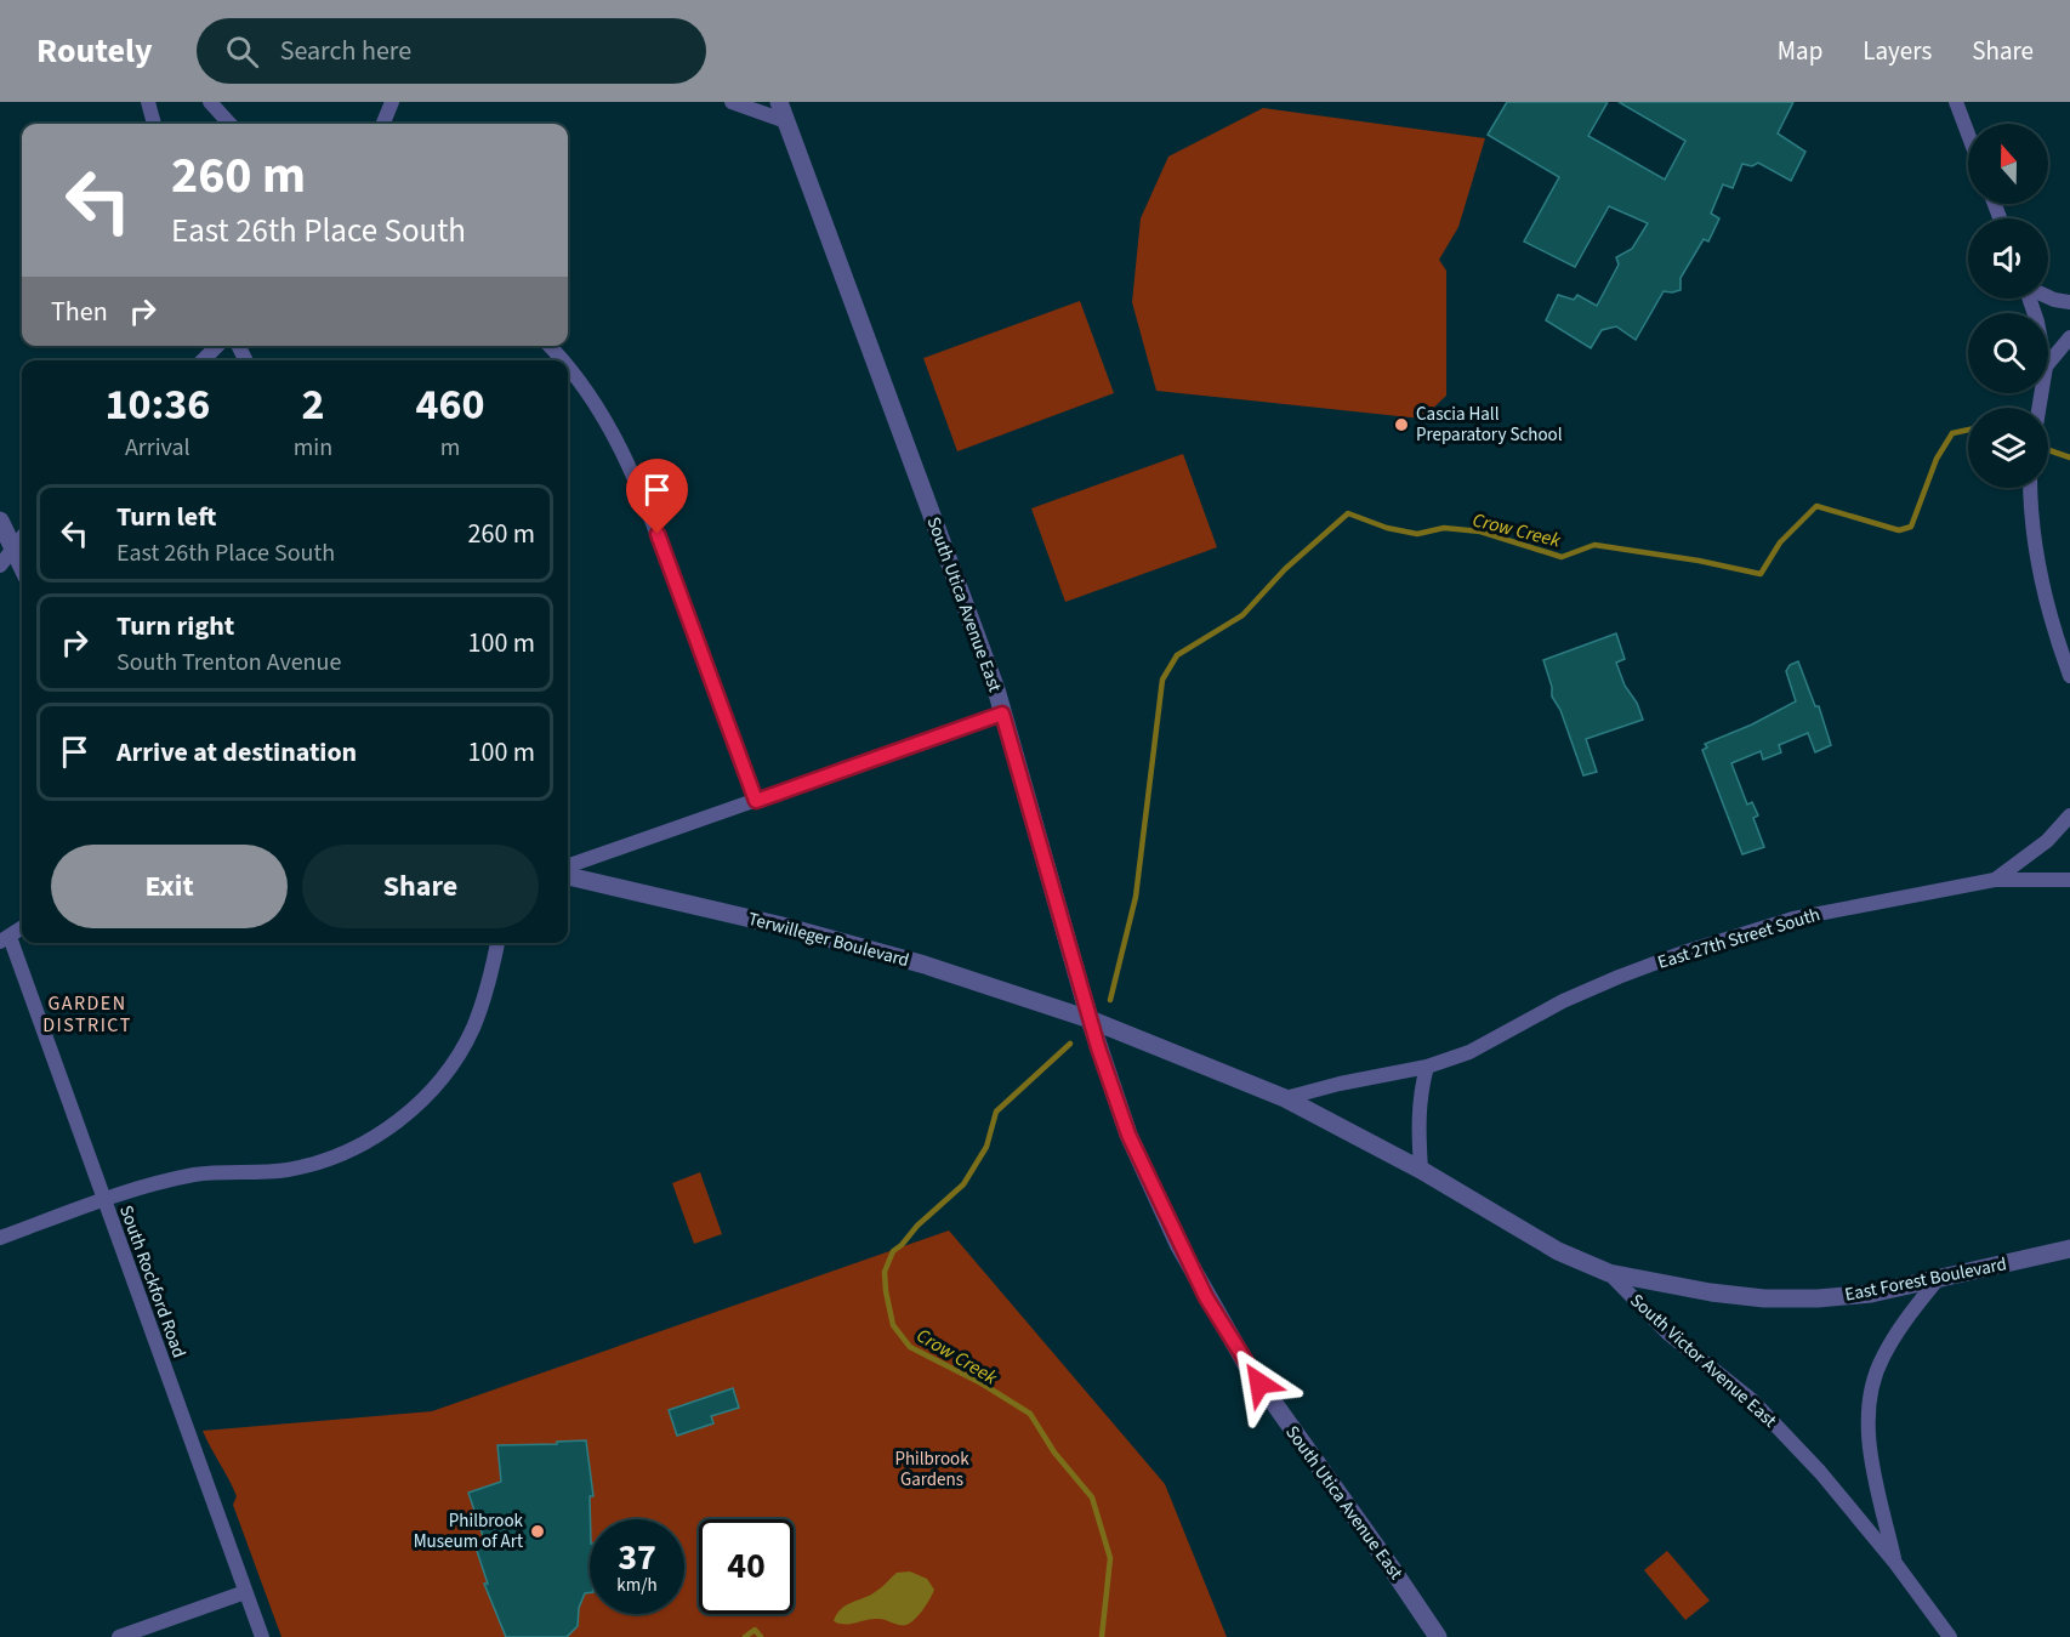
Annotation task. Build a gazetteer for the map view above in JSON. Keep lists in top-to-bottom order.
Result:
{
  "streets": {
    "street": [
      "South Utica Avenue East",
      "East 27th Street South",
      "Terwilleger Boulevard",
      "East Forest Boulevard",
      "South Rockford Road",
      "South Victor Avenue East"
    ]
  },
  "crossings": [
    ["South Utica Avenue East", "Terwilleger Boulevard"],
    ["East 27th Street South", "South Victor Avenue East"],
    ["East Forest Boulevard", "South Victor Avenue East"]
  ],
  "districts": ["GARDEN DISTRICT"],
  "water": ["Crow Creek"],
  "parks": ["Philbrook Gardens"],
  "places": ["Cascia Hall Preparatory School", "Philbrook Museum of Art"],
  "north": "top",
  "page": {
    "header": "Routely",
    "search": "Search here",
    "nav": ["Map", "Layers", "Share"],
    "turn": ["260 m", "East 26th Place South"],
    "then": "Then",
    "eta": [
      "10:36",
      "Arrival",
      "2",
      "min",
      "460",
      "m"
    ],
    "list": [
      {
        "name": "Turn left",
        "note": "East 26th Place South",
        "value": "260 m"
      },
      {
        "name": "Turn right",
        "note": "South Trenton Avenue",
        "value": "100 m"
      },
      {
        "name": "Arrive at destination",
        "value": "100 m"
      }
    ],
    "buttons": ["Exit", "Share"],
    "speed": "37 km/h",
    "limit": "40"
  }
}
